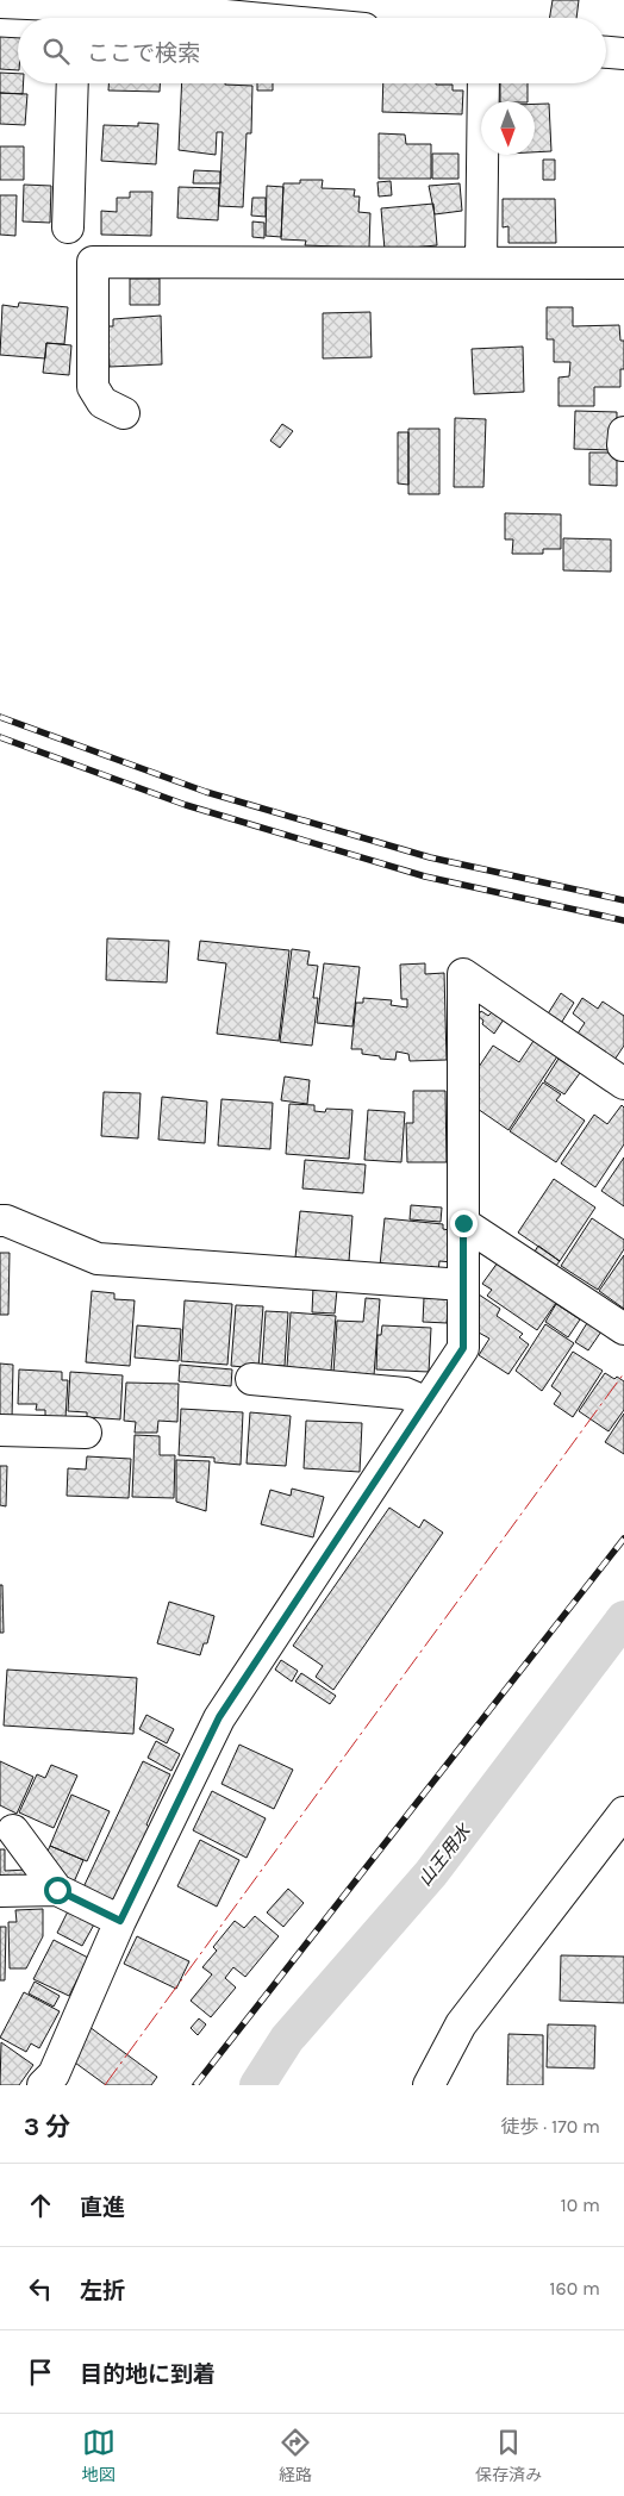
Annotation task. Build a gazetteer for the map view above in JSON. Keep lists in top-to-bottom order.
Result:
{
  "water": ["山王用水"],
  "north": "bottom",
  "page": {
    "search": "ここで検索",
    "heading": ["3 分", "徒歩 · 170 m"],
    "list": [
      ["直進", "10 m"],
      ["左折", "160 m"],
      "目的地に到着"
    ],
    "nav": ["地図", "経路", "保存済み"]
  }
}
